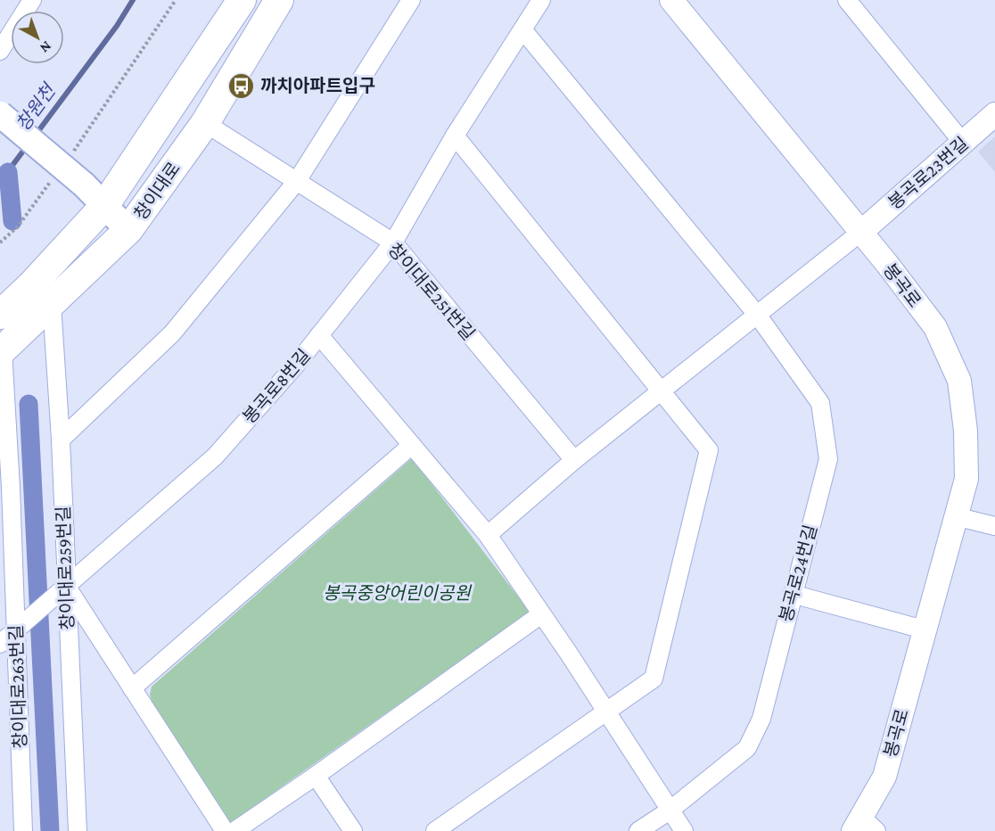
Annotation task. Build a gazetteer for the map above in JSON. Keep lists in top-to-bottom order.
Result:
{
  "streets": {
    "main road": ["창이대로"],
    "street": [
      "봉곡로23번길",
      "봉곡로",
      "창이대로251번길",
      "봉곡로8번길",
      "창이대로259번길",
      "봉곡로24번길",
      "창이대로263번길"
    ]
  },
  "crossings": [
    ["봉곡로23번길", "봉곡로"],
    ["창이대로", "창이대로251번길"],
    ["창이대로", "창이대로259번길"],
    ["창이대로", "창이대로263번길"],
    ["창이대로251번길", "봉곡로8번길"],
    ["봉곡로8번길", "창이대로259번길"],
    ["봉곡로8번길", "창이대로263번길"]
  ],
  "water": ["창원천"],
  "parks": ["봉곡중앙어린이공원"],
  "places": {
    "bus stop": ["까치아파트입구"]
  },
  "north": "bottom right"
}
